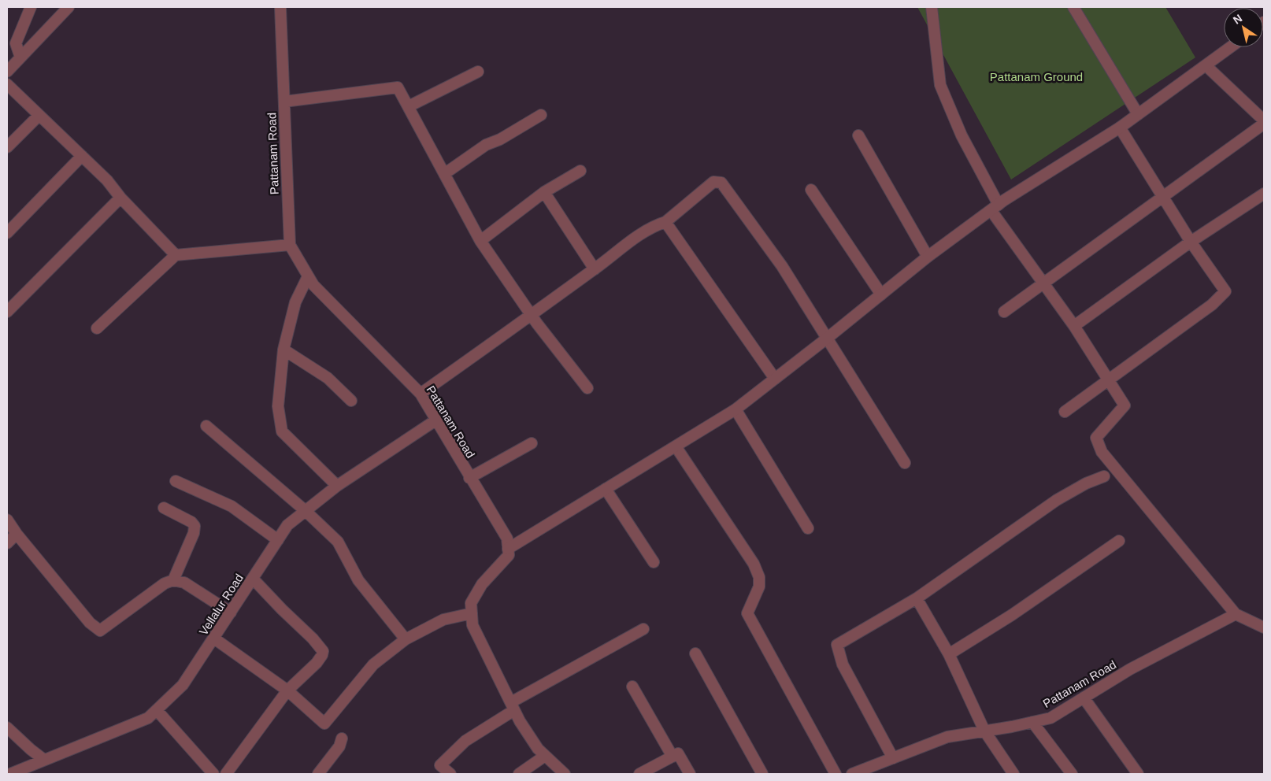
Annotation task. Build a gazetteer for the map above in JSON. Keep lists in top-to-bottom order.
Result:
{
  "streets": {
    "street": ["Pattanam Road", "Vellalur Road"]
  },
  "crossings": [
    ["Pattanam Road", "Vellalur Road"]
  ],
  "parks": ["Pattanam Ground"],
  "north": "top left"
}
